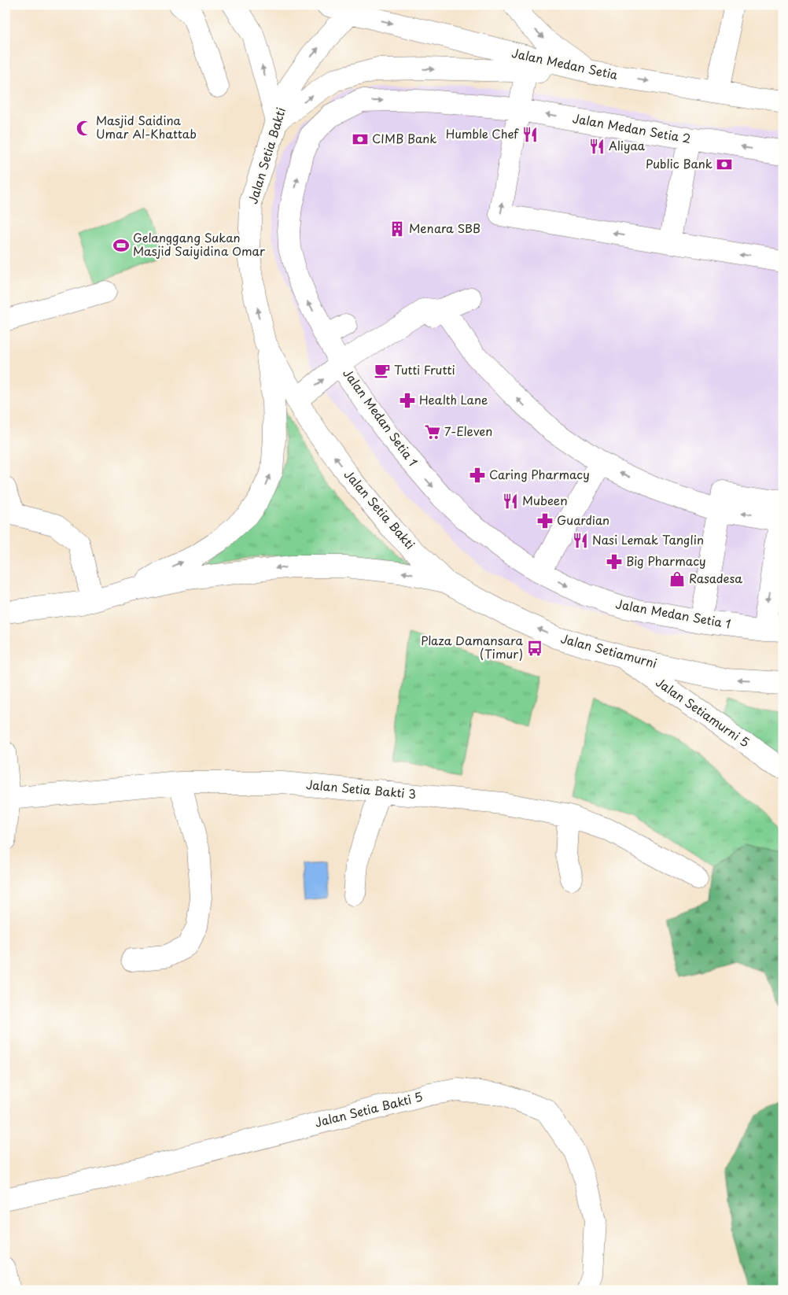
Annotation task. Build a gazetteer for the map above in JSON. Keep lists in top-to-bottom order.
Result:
{
  "streets": {
    "street": [
      "Jalan Medan Setia",
      "Jalan Medan Setia 2",
      "Jalan Setia Bakti",
      "Jalan Medan Setia 1",
      "Jalan Setiamurni",
      "Jalan Setiamurni 5",
      "Jalan Setia Bakti 3",
      "Jalan Setia Bakti 5"
    ]
  },
  "crossings": [
    ["Jalan Medan Setia", "Jalan Setia Bakti"],
    ["Jalan Medan Setia 2", "Jalan Medan Setia 1"],
    ["Jalan Setia Bakti", "Jalan Medan Setia 1"],
    ["Jalan Setia Bakti", "Jalan Setiamurni"],
    ["Jalan Setiamurni", "Jalan Setiamurni 5"]
  ],
  "one_way": ["Jalan Medan Setia"],
  "places": {
    "mosque": ["Masjid Saidina Umar Al-Khattab"],
    "restaurant": [
      "Humble Chef",
      "Aliyaa",
      "Mubeen",
      "Nasi Lemak Tanglin"
    ],
    "bank": ["CIMB Bank", "Public Bank"],
    "building": ["Menara SBB"],
    "sports": ["Gelanggang Sukan Masjid Saiyidina Omar"],
    "cafe": ["Tutti Frutti"],
    "pharmacy": [
      "Health Lane",
      "Caring Pharmacy",
      "Guardian",
      "Big Pharmacy"
    ],
    "supermarket": ["7-Eleven"],
    "shop": ["Rasadesa"],
    "bus stop": ["Plaza Damansara (Timur)"]
  }
}
